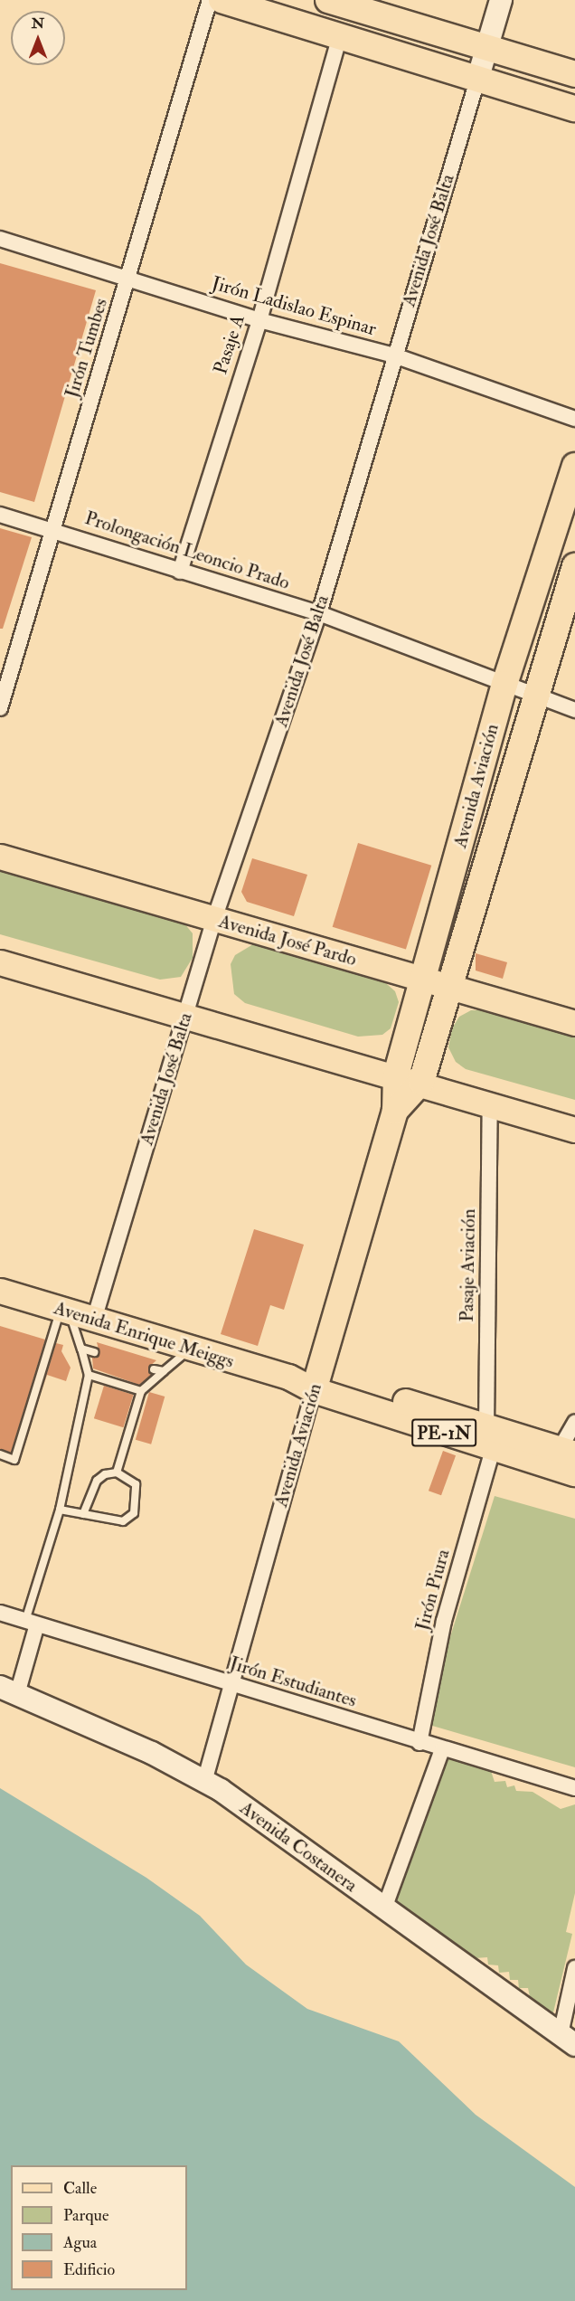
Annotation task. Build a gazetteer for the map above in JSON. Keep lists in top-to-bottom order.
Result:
{
  "streets": {
    "highway": ["Avenida Aviación", "Avenida Enrique Meiggs", "PE-1N"],
    "main road": ["Avenida José Balta", "Avenida José Pardo", "Avenida Costanera"],
    "street": [
      "Jirón Ladislao Espinar",
      "Pasaje A",
      "Jirón Tumbes",
      "Prolongación Leoncio Prado",
      "Pasaje Aviación",
      "Jirón Piura",
      "Jirón Estudiantes"
    ]
  },
  "crossings": [
    ["Avenida José Balta", "Jirón Ladislao Espinar"],
    ["Avenida José Balta", "Prolongación Leoncio Prado"],
    ["Avenida José Balta", "Avenida José Pardo"],
    ["Avenida José Balta", "Avenida Enrique Meiggs"],
    ["Jirón Ladislao Espinar", "Pasaje A"],
    ["Jirón Ladislao Espinar", "Jirón Tumbes"],
    ["Pasaje A", "Prolongación Leoncio Prado"],
    ["Jirón Tumbes", "Prolongación Leoncio Prado"],
    ["Prolongación Leoncio Prado", "Avenida Aviación"],
    ["Avenida Aviación", "Avenida José Pardo"],
    ["Avenida Aviación", "Avenida Enrique Meiggs"],
    ["Avenida Aviación", "Jirón Estudiantes"],
    ["Avenida Aviación", "Avenida Costanera"],
    ["Pasaje Aviación", "Avenida Enrique Meiggs"],
    ["Pasaje Aviación", "Jirón Piura"],
    ["Avenida Enrique Meiggs", "Jirón Piura"],
    ["Jirón Piura", "Jirón Estudiantes"]
  ],
  "legend": [
    "Calle",
    "Parque",
    "Agua",
    "Edificio"
  ],
  "north": "top"
}
